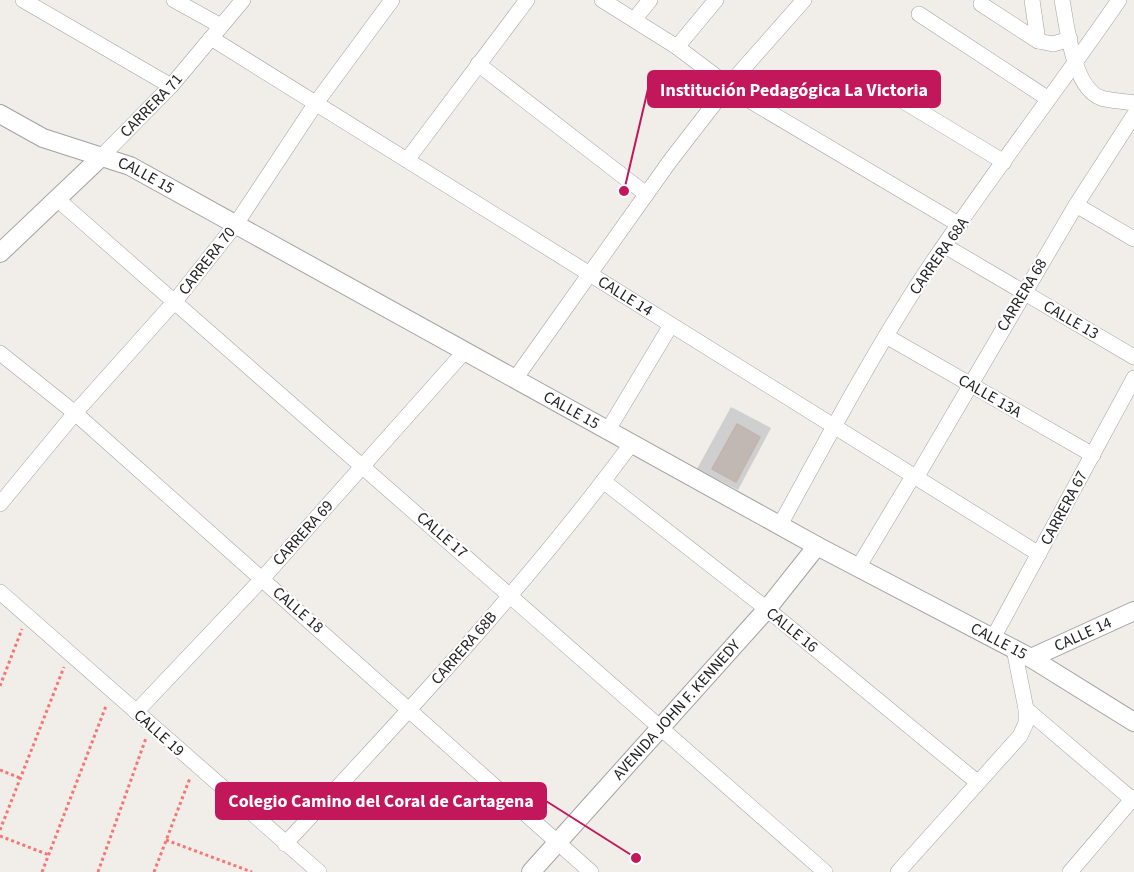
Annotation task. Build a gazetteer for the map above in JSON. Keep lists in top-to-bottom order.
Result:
{
  "streets": {
    "street": [
      "CARRERA 71",
      "CALLE 15",
      "CARRERA 68A",
      "CARRERA 70",
      "CARRERA 68",
      "CALLE 14",
      "CALLE 13",
      "CALLE 13A",
      "CARRERA 67",
      "CARRERA 69",
      "CALLE 17",
      "CALLE 18",
      "CALLE 16",
      "CARRERA 68B",
      "AVENIDA JOHN F. KENNEDY",
      "CALLE 19"
    ]
  },
  "crossings": [
    ["CARRERA 71", "CALLE 15"],
    ["CARRERA 71", "CALLE 14"],
    ["CARRERA 71", "CALLE 17"],
    ["CALLE 15", "CARRERA 68A"],
    ["CALLE 15", "CARRERA 70"],
    ["CALLE 15", "CARRERA 68"],
    ["CALLE 15", "CALLE 14"],
    ["CALLE 15", "CARRERA 67"],
    ["CALLE 15", "CARRERA 69"],
    ["CALLE 15", "CARRERA 68B"],
    ["CALLE 15", "AVENIDA JOHN F. KENNEDY"],
    ["CARRERA 68A", "CALLE 14"],
    ["CARRERA 68A", "CALLE 13"],
    ["CARRERA 68A", "CALLE 13A"],
    ["CARRERA 70", "CALLE 14"],
    ["CARRERA 70", "CALLE 17"],
    ["CARRERA 70", "CALLE 18"],
    ["CARRERA 68", "CALLE 14"],
    ["CARRERA 68", "CALLE 13"],
    ["CARRERA 68", "CALLE 13A"],
    ["CALLE 14", "CARRERA 67"],
    ["CALLE 13A", "CARRERA 67"],
    ["CARRERA 69", "CALLE 17"],
    ["CARRERA 69", "CALLE 18"],
    ["CARRERA 69", "CALLE 19"],
    ["CALLE 17", "CARRERA 68B"],
    ["CALLE 17", "AVENIDA JOHN F. KENNEDY"],
    ["CALLE 18", "CARRERA 68B"],
    ["CALLE 18", "AVENIDA JOHN F. KENNEDY"],
    ["CALLE 16", "CARRERA 68B"],
    ["CALLE 16", "AVENIDA JOHN F. KENNEDY"],
    ["CARRERA 68B", "CALLE 19"]
  ],
  "places": ["Institución Pedagógica La Victoria", "Colegio Camino del Coral de Cartagena"]
}
